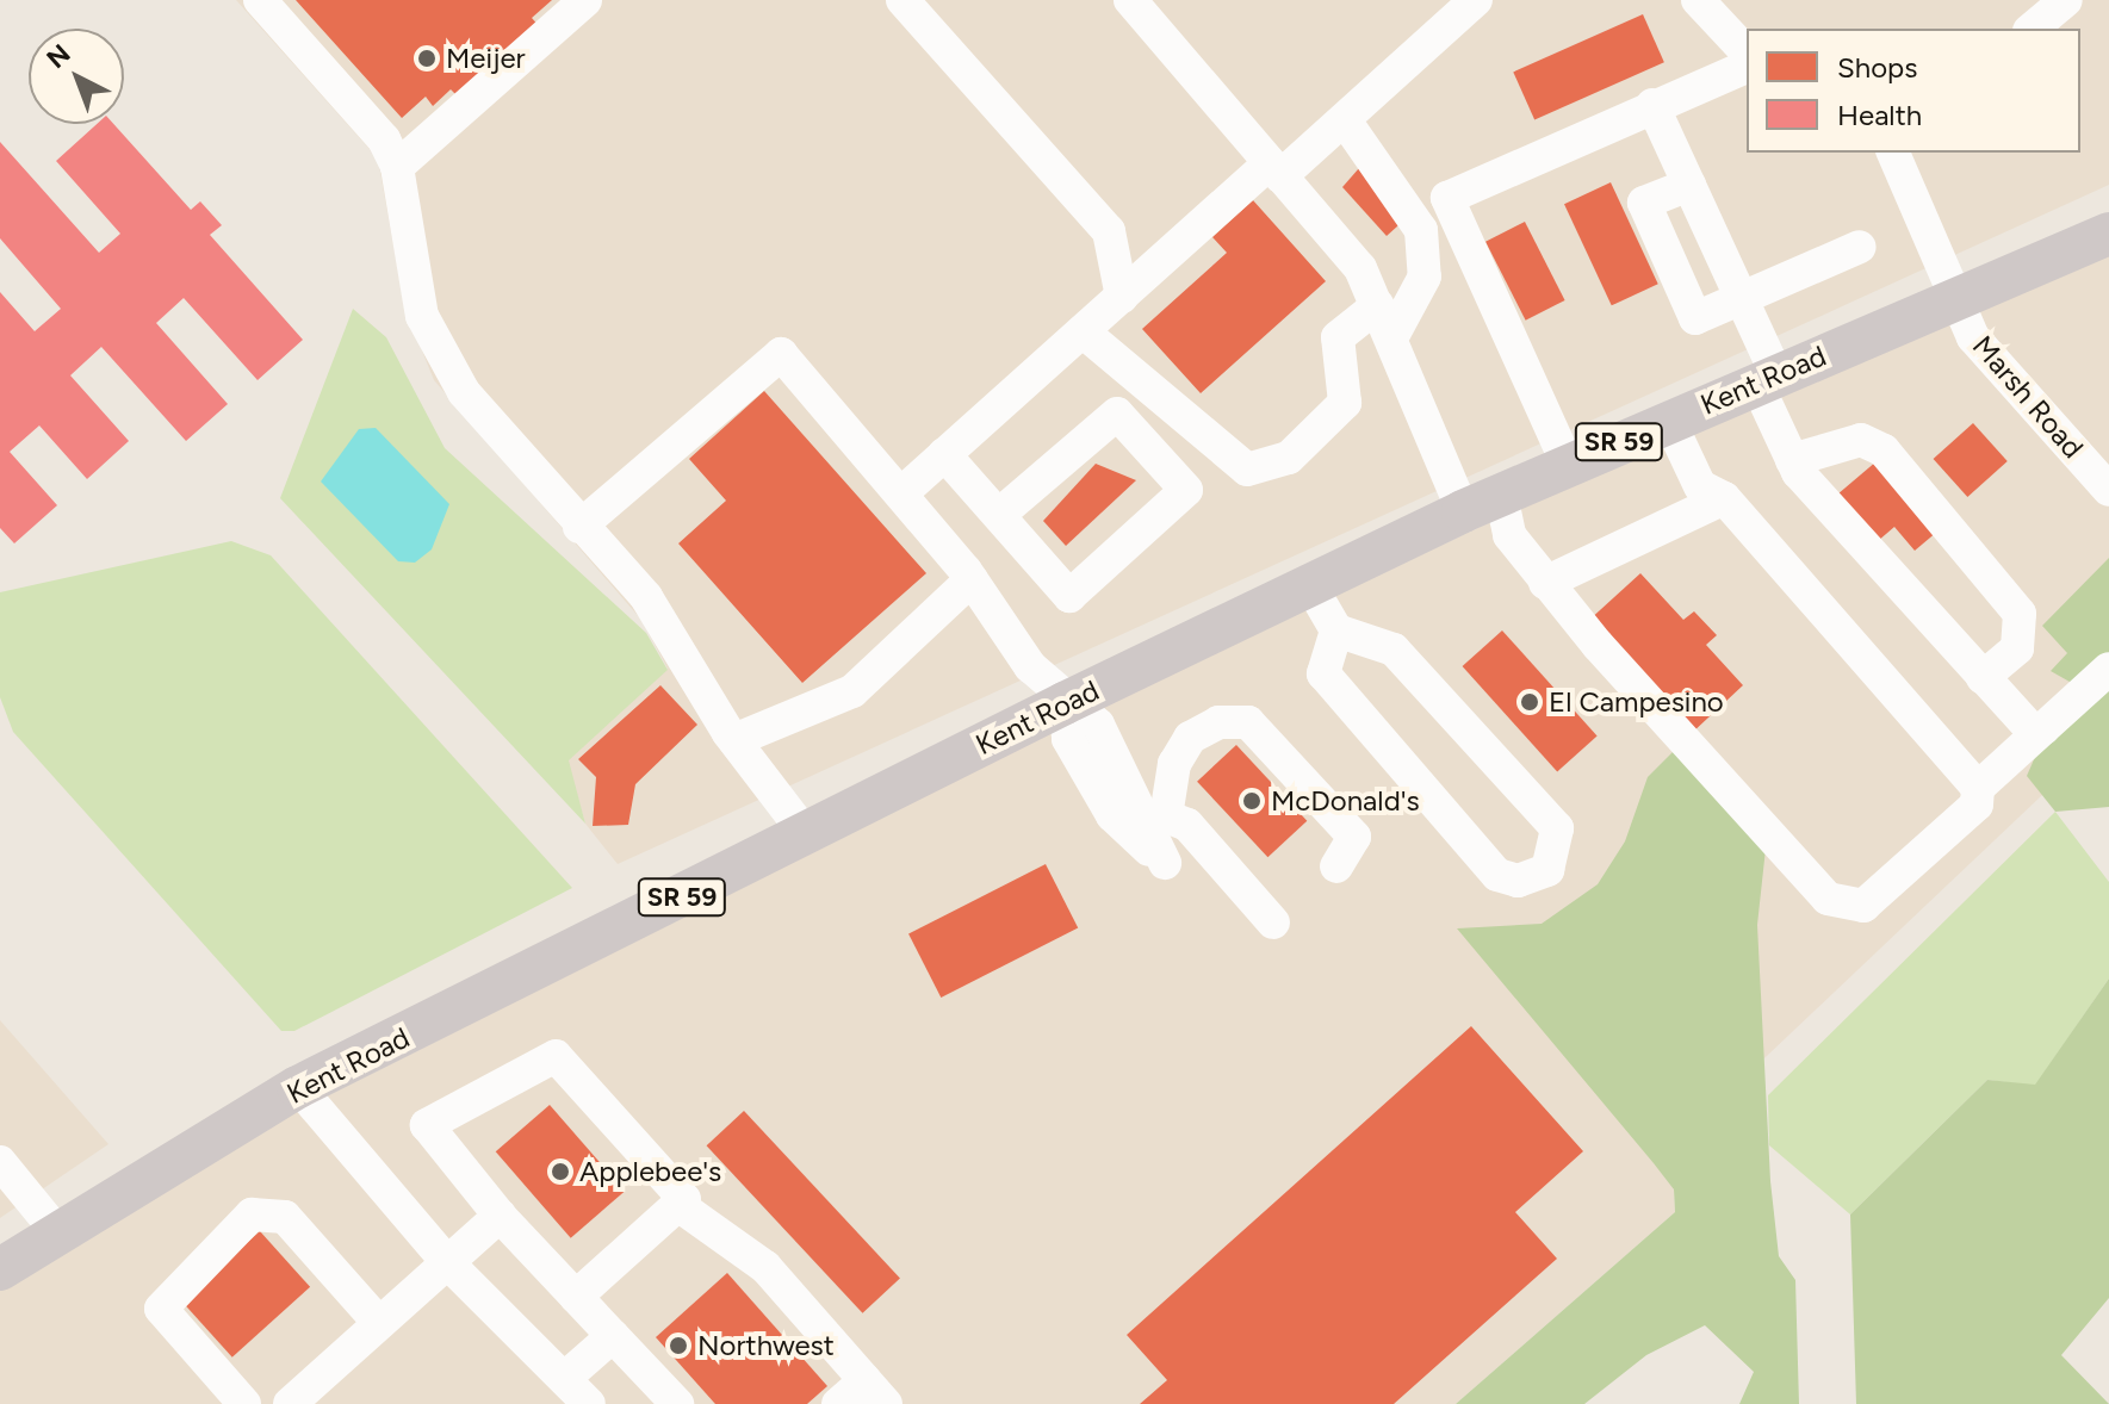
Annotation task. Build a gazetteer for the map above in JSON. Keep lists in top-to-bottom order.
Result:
{
  "streets": {
    "main road": ["Kent Road", "SR 59"],
    "street": ["Marsh Road"]
  },
  "crossings": [
    ["Kent Road", "Marsh Road"]
  ],
  "places": [
    "Meijer",
    "El Campesino",
    "McDonald's",
    "Applebee's",
    "Northwest"
  ],
  "legend": ["Shops", "Health"],
  "north": "top left"
}
